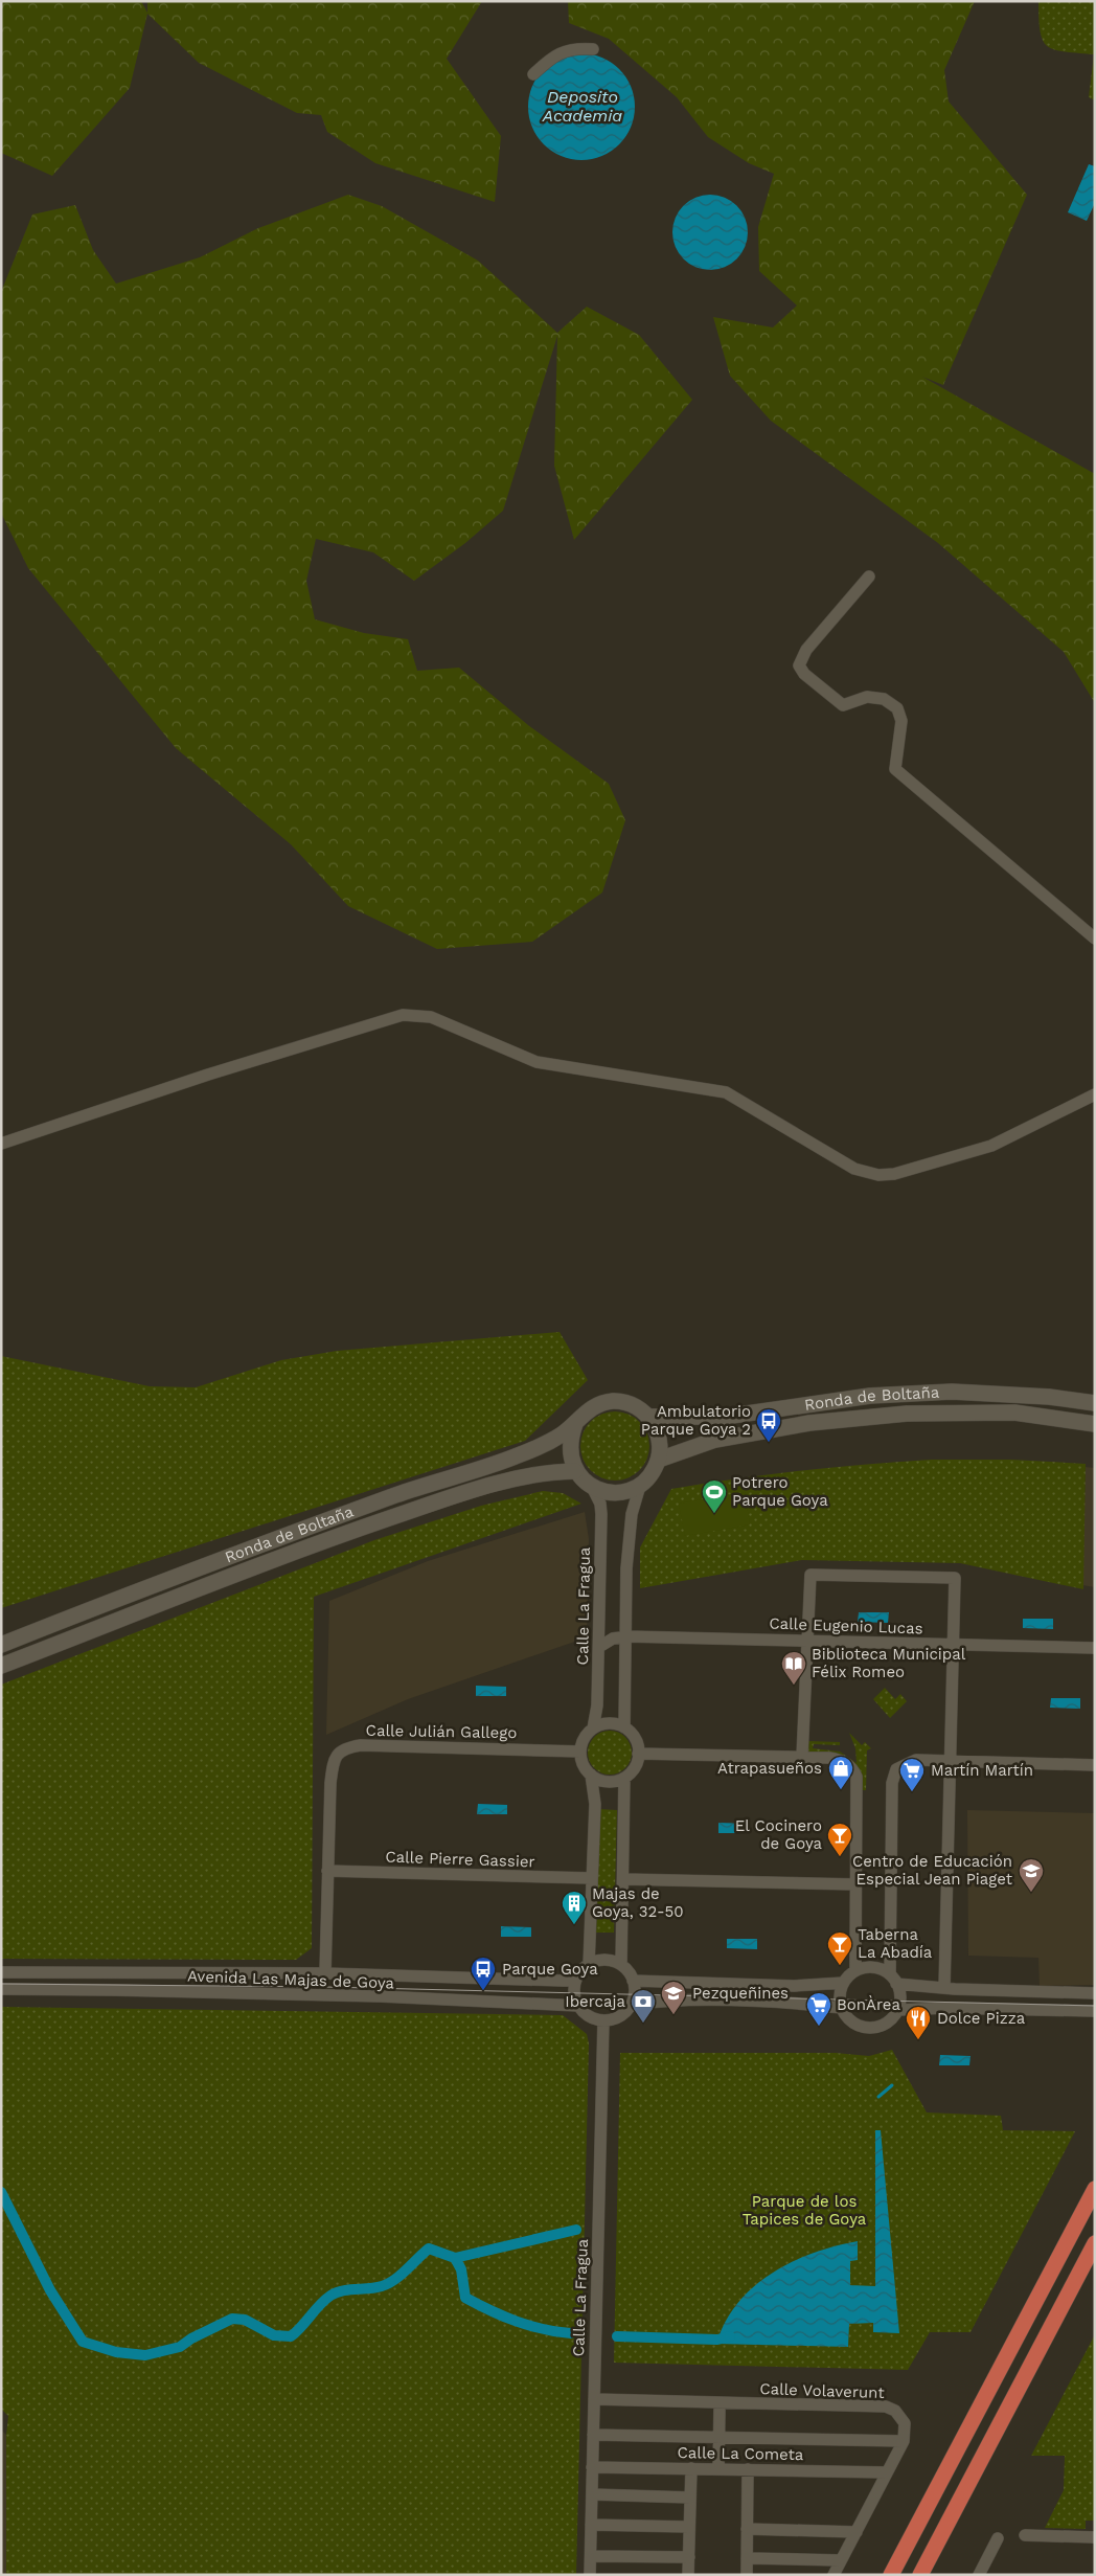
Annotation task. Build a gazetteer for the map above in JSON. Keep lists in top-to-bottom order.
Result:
{
  "streets": {
    "main road": ["Ronda de Boltaña"],
    "street": [
      "Calle La Fragua",
      "Calle Eugenio Lucas",
      "Calle Julián Gallego",
      "Calle Pierre Gassier",
      "Avenida Las Majas de Goya",
      "Calle Volaverunt",
      "Calle La Cometa"
    ]
  },
  "crossings": [
    ["Ronda de Boltaña", "Calle La Fragua"],
    ["Calle La Fragua", "Calle Eugenio Lucas"],
    ["Calle La Fragua", "Calle Julián Gallego"],
    ["Calle La Fragua", "Avenida Las Majas de Goya"],
    ["Calle La Fragua", "Calle Volaverunt"],
    ["Calle La Fragua", "Calle La Cometa"],
    ["Calle Julián Gallego", "Calle Pierre Gassier"],
    ["Calle Julián Gallego", "Avenida Las Majas de Goya"]
  ],
  "water": ["Deposito Academia"],
  "parks": ["Parque de los Tapices de Goya"],
  "places": {
    "bus stop": ["Ambulatorio Parque Goya 2", "Parque Goya"],
    "sports": ["Potrero Parque Goya"],
    "library": ["Biblioteca Municipal Félix Romeo"],
    "shop": ["Atrapasueños"],
    "supermarket": ["Martín Martín", "BonÀrea"],
    "bar": ["El Cocinero de Goya", "Taberna La Abadía"],
    "school or university": ["Centro de Educación Especial Jean Piaget", "Pezqueñines"],
    "building": ["Majas de Goya, 32-50"],
    "bank": ["Ibercaja"],
    "restaurant": ["Dolce Pizza"]
  }
}
